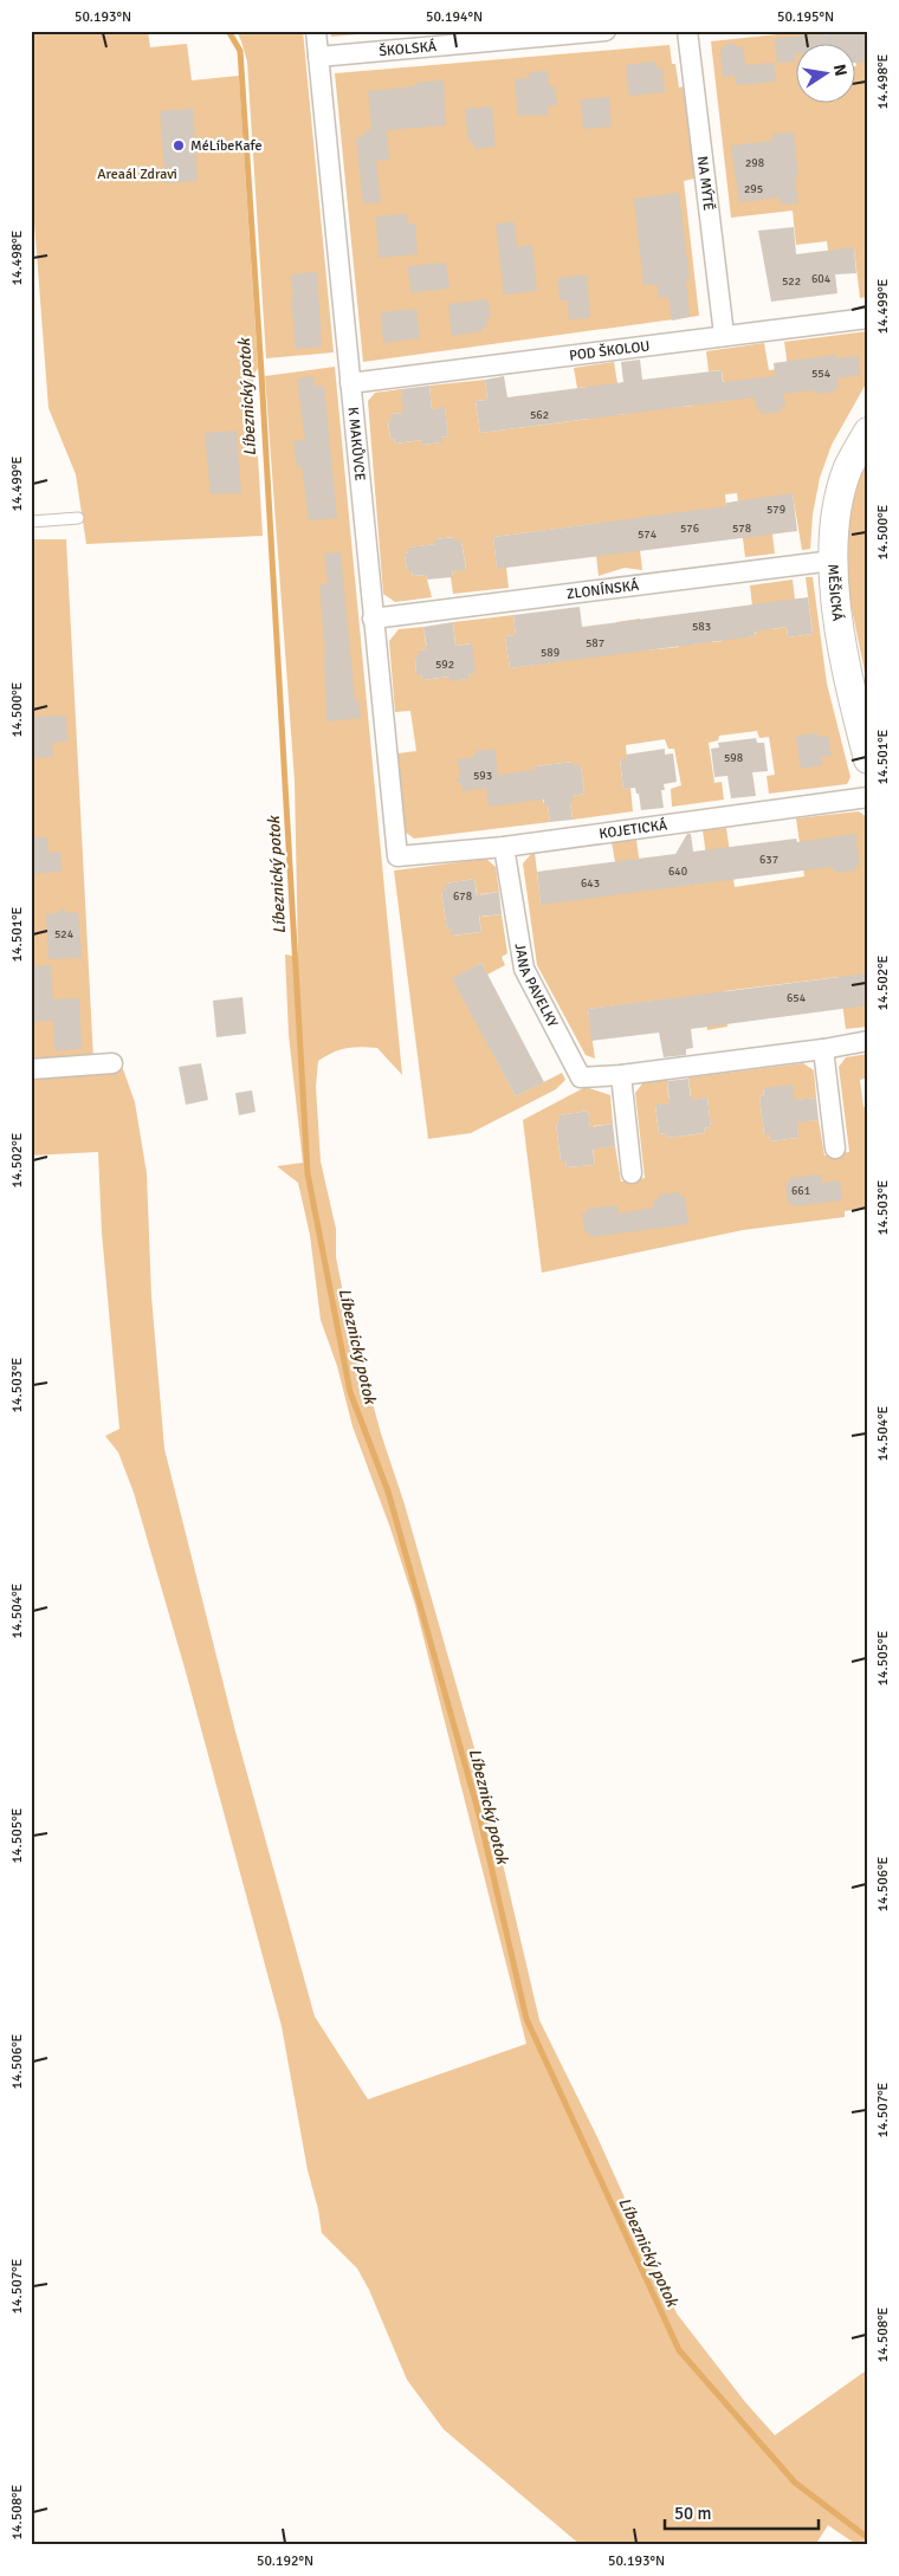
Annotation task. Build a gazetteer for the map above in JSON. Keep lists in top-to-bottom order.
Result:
{
  "streets": {
    "street": [
      "ŠKOLSKÁ",
      "NA MÝTĚ",
      "POD ŠKOLOU",
      "K MAKŮVCE",
      "ZLONÍNSKÁ",
      "MĚŠICKÁ",
      "KOJETICKÁ",
      "JANA PAVELKY"
    ]
  },
  "crossings": [
    ["ŠKOLSKÁ", "K MAKŮVCE"],
    ["NA MÝTĚ", "POD ŠKOLOU"],
    ["POD ŠKOLOU", "K MAKŮVCE"],
    ["K MAKŮVCE", "ZLONÍNSKÁ"],
    ["K MAKŮVCE", "KOJETICKÁ"],
    ["ZLONÍNSKÁ", "MĚŠICKÁ"],
    ["KOJETICKÁ", "JANA PAVELKY"]
  ],
  "water": ["Líbeznický potok"],
  "parks": ["Areaál Zdravi"],
  "places": ["MéLíbeKafe"],
  "house_numbers": [
    "298",
    "295",
    "604",
    "522",
    "554",
    "562",
    "579",
    "576",
    "578",
    "574",
    "583",
    "587",
    "589",
    "592",
    "598",
    "593",
    "637",
    "640",
    "643",
    "678",
    "524",
    "654",
    "661"
  ],
  "scale_bar": "50 m",
  "north": "right",
  "coordinates": [
    "50.193°N",
    "50.194°N",
    "50.195°N",
    "14.498°E",
    "14.499°E",
    "14.500°E",
    "14.501°E",
    "14.502°E",
    "14.503°E",
    "14.504°E",
    "14.505°E",
    "14.506°E",
    "14.507°E",
    "14.508°E",
    "50.192°N"
  ]
}
